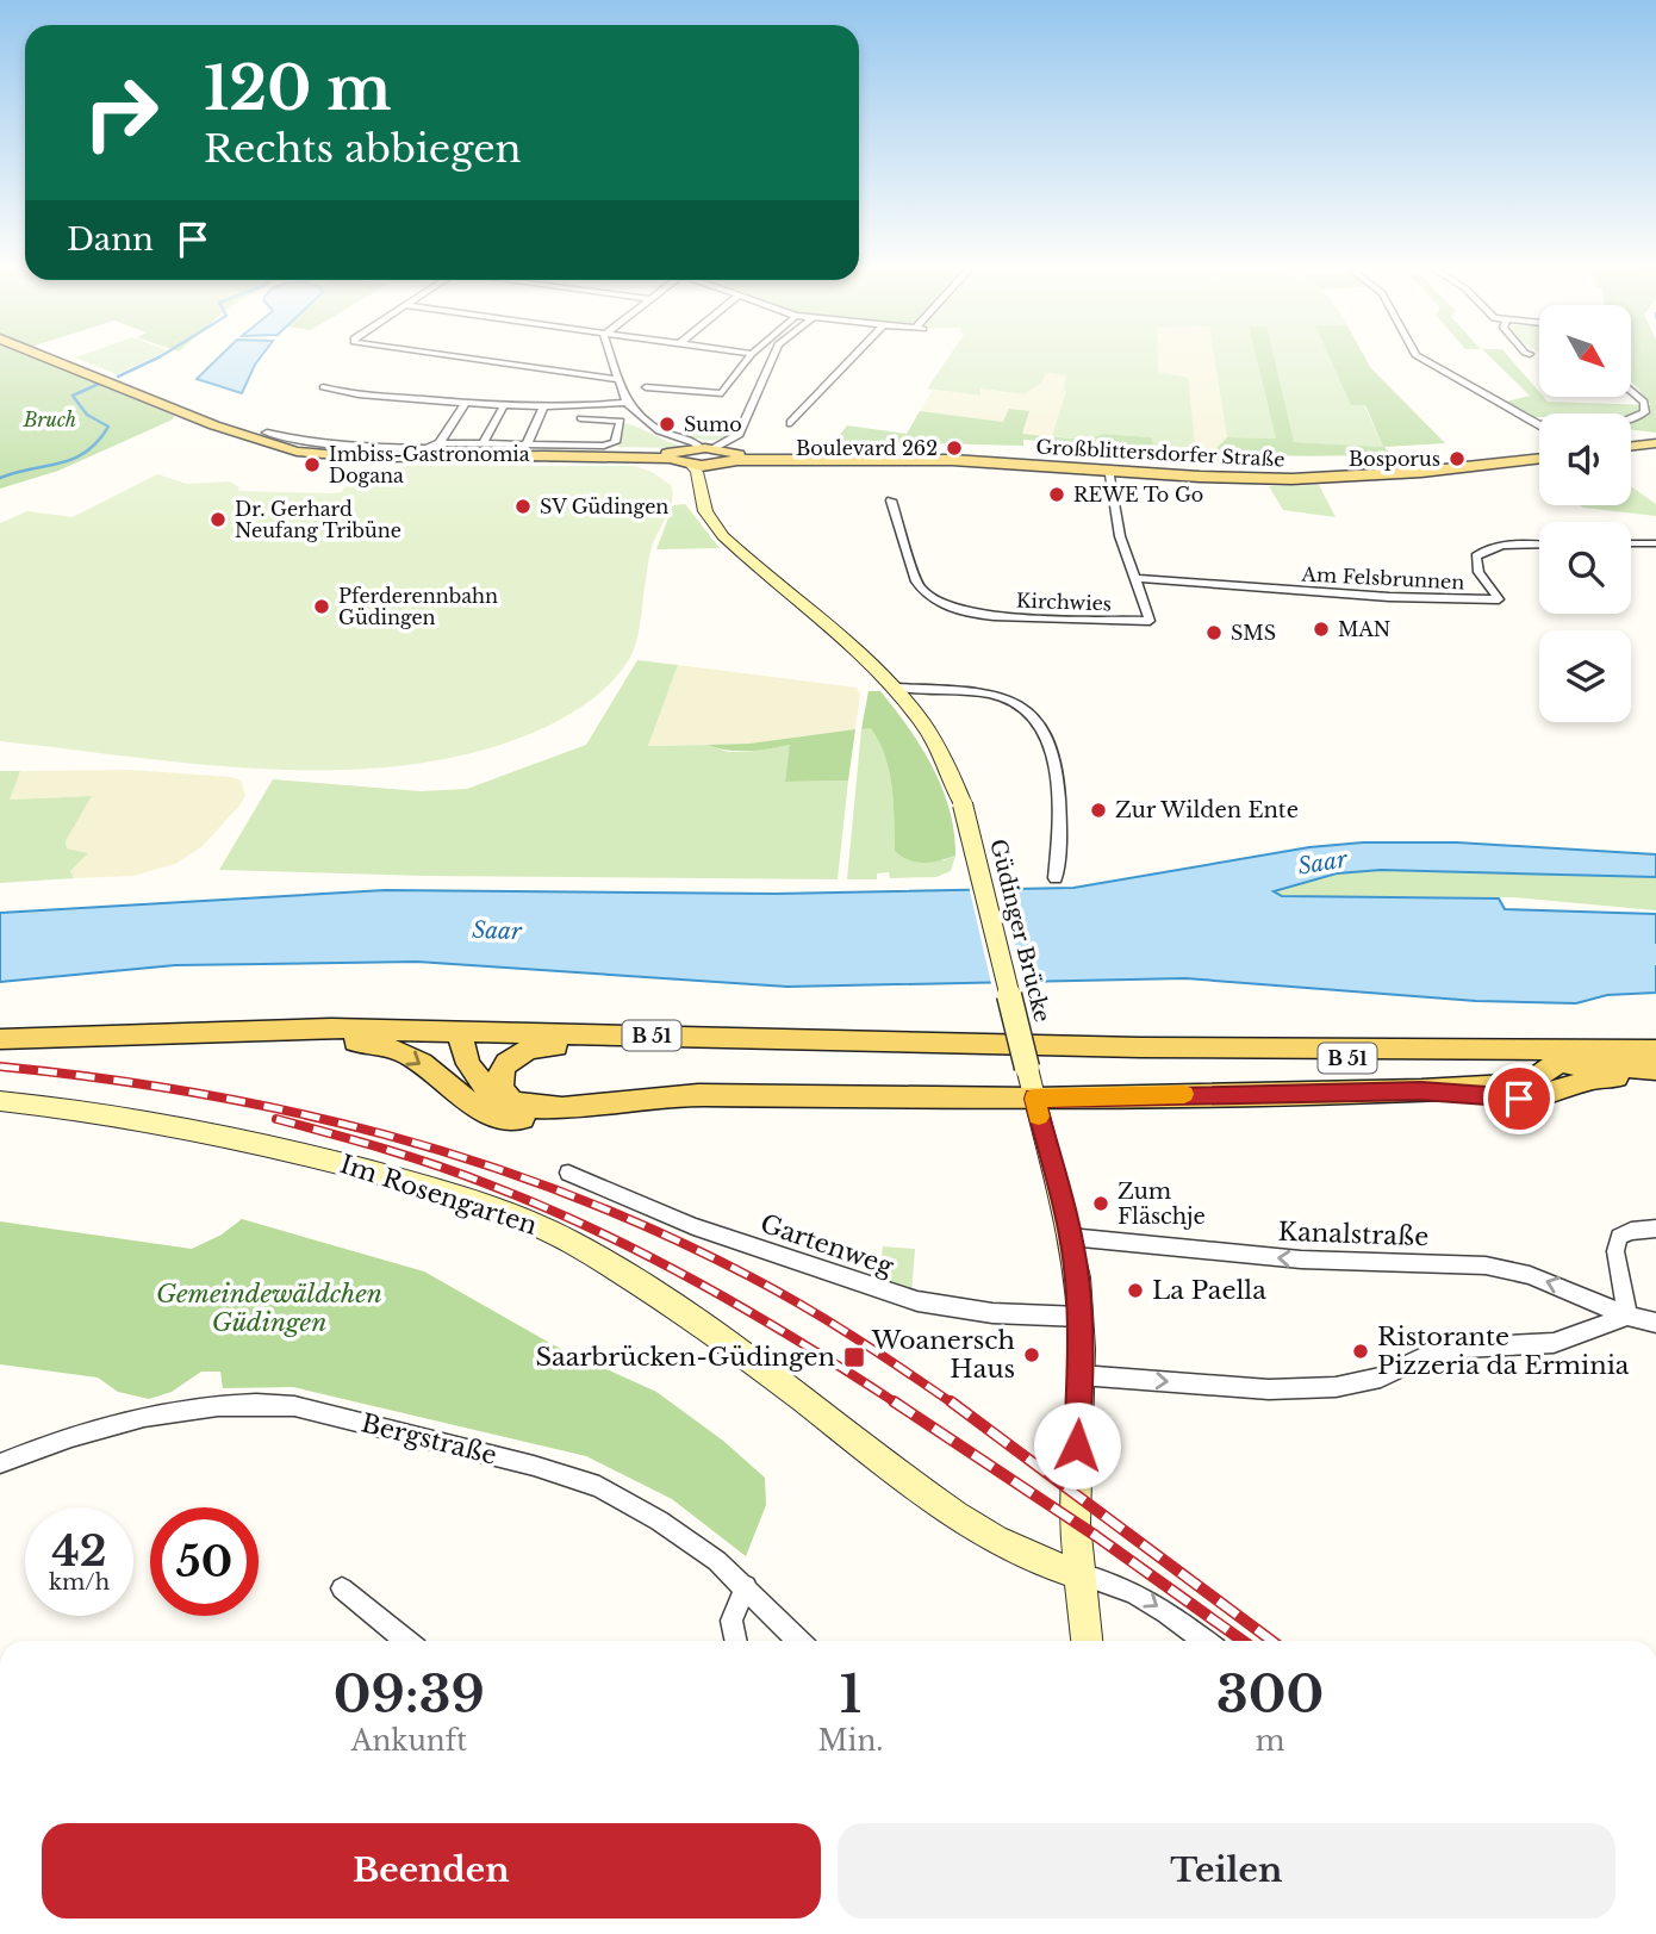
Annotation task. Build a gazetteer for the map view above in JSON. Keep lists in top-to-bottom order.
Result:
{
  "streets": {
    "main road": [
      "Großblittersdorfer Straße",
      "Güdinger Brücke",
      "B 51",
      "Im Rosengarten"
    ],
    "street": [
      "Am Felsbrunnen",
      "Kirchwies",
      "Kanalstraße",
      "Gartenweg",
      "Bergstraße"
    ]
  },
  "crossings": [
    ["Großblittersdorfer Straße", "Kirchwies"],
    ["Großblittersdorfer Straße", "Güdinger Brücke"],
    ["Am Felsbrunnen", "Kirchwies"],
    ["Güdinger Brücke", "Im Rosengarten"],
    ["Güdinger Brücke", "Kanalstraße"],
    ["Güdinger Brücke", "Gartenweg"]
  ],
  "water": ["Saar"],
  "parks": ["Bruch", "Gemeindewäldchen Güdingen"],
  "places": {
    "other": [
      "Sumo",
      "Boulevard 262",
      "Bosporus",
      "Imbiss-Gastronomia Dogana",
      "REWE To Go",
      "SV Güdingen",
      "Dr. Gerhard Neufang Tribüne",
      "Pferderennbahn Güdingen",
      "MAN",
      "SMS",
      "Zur Wilden Ente",
      "Zum Fläschje",
      "La Paella",
      "Ristorante Pizzeria da Erminia",
      "Woanersch Haus"
    ],
    "transit": ["Saarbrücken-Güdingen"]
  },
  "north": "bottom right",
  "page": {
    "turn": ["120 m", "Rechts abbiegen"],
    "then": "Dann",
    "speed": "42 km/h",
    "limit": "50",
    "eta": [
      "09:39",
      "Ankunft",
      "1",
      "Min.",
      "300",
      "m"
    ],
    "buttons": ["Beenden", "Teilen"]
  }
}
